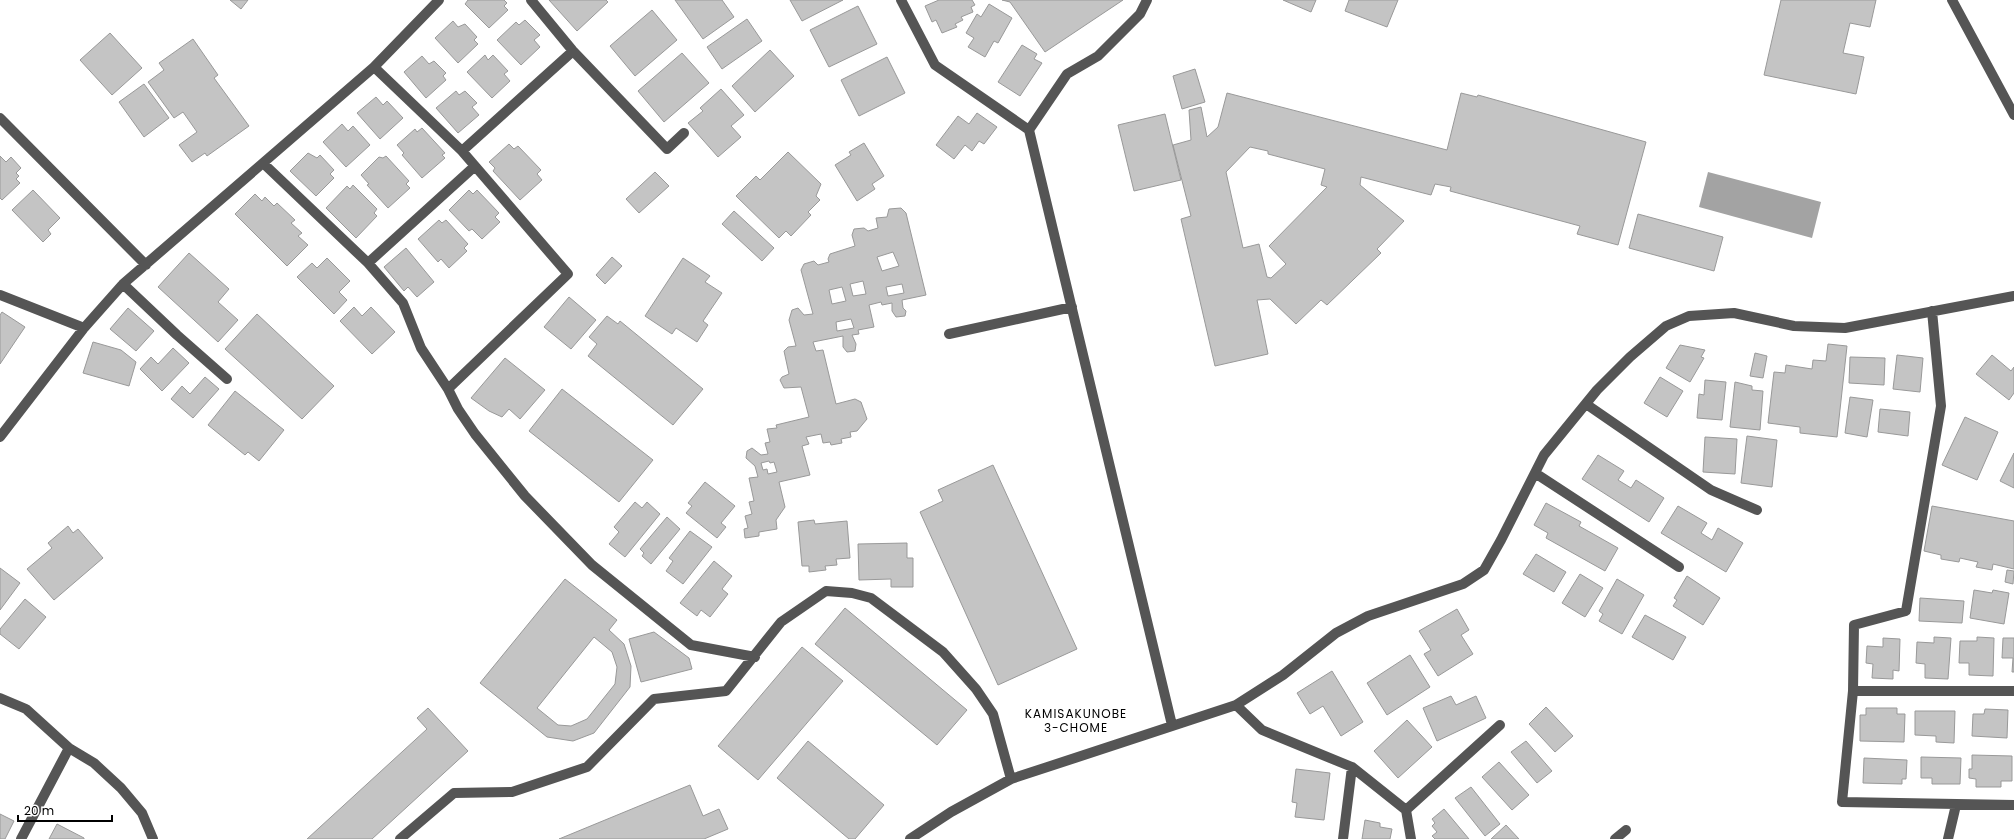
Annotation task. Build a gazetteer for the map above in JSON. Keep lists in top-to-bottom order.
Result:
{
  "districts": ["KAMISAKUNOBE 3-CHOME"],
  "scale_bar": "20 m"
}
